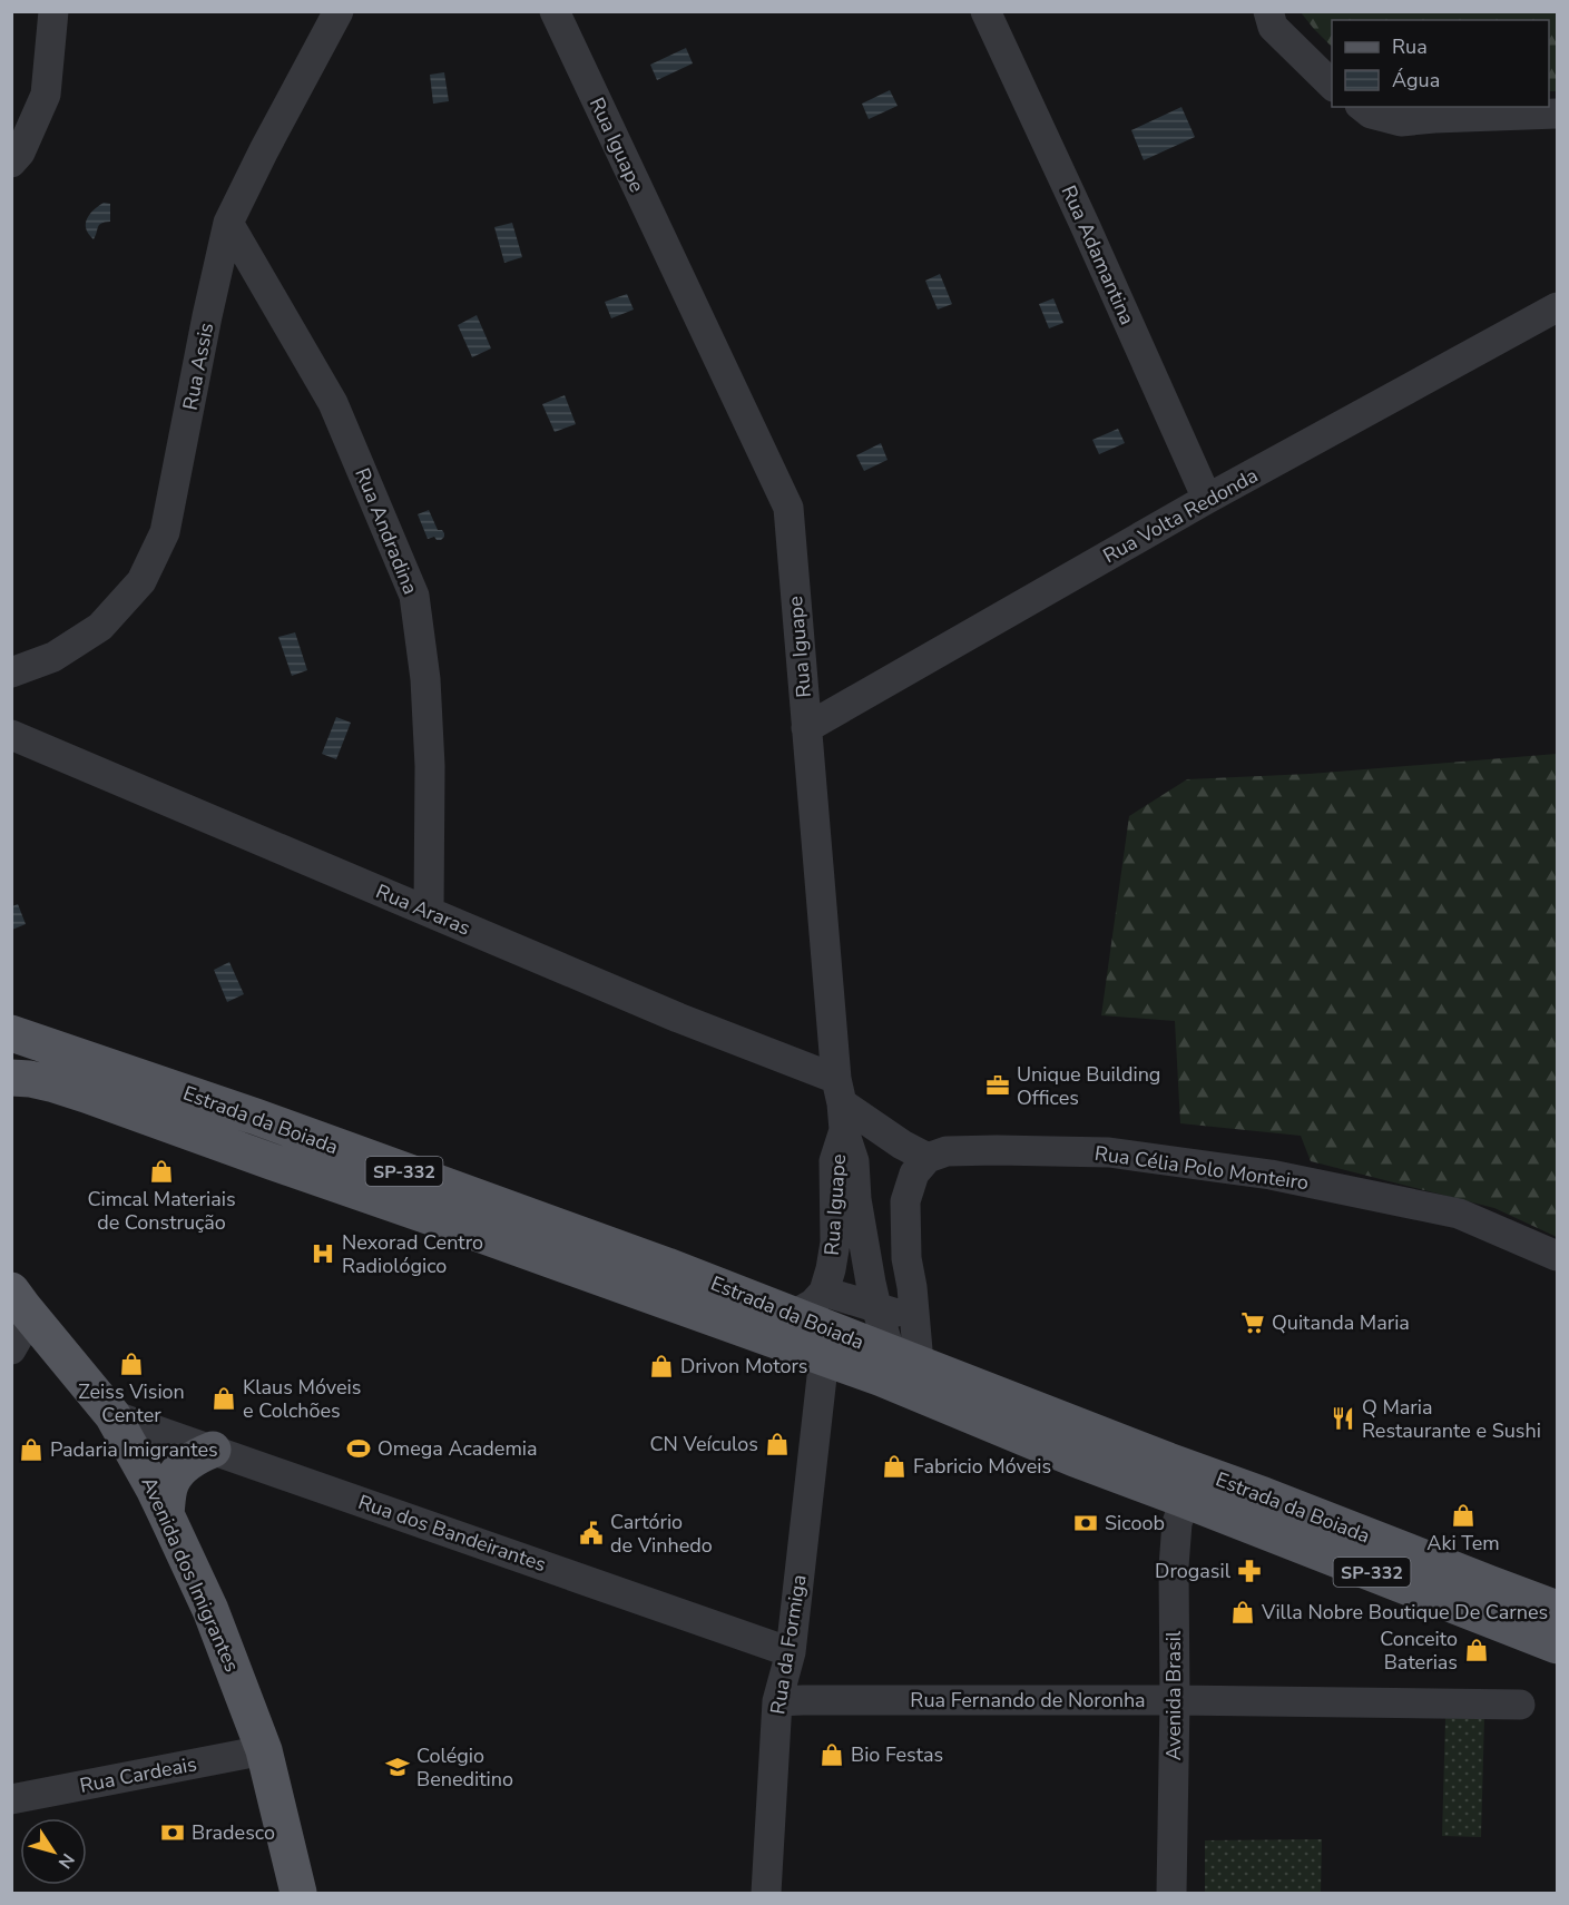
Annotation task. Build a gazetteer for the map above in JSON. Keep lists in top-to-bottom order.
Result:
{
  "streets": {
    "main road": ["Estrada da Boiada", "SP-332", "Avenida dos Imigrantes"],
    "street": [
      "Rua Iguape",
      "Rua Adamantina",
      "Rua Assis",
      "Rua Volta Redonda",
      "Rua Andradina",
      "Rua Araras",
      "Rua Célia Polo Monteiro",
      "Rua dos Bandeirantes",
      "Rua da Formiga",
      "Avenida Brasil",
      "Rua Fernando de Noronha",
      "Rua Cardeais"
    ]
  },
  "crossings": [
    ["Rua Iguape", "Rua Volta Redonda"],
    ["Rua Iguape", "Rua Araras"],
    ["Rua Adamantina", "Rua Volta Redonda"],
    ["Rua Assis", "Rua Andradina"],
    ["Rua Andradina", "Rua Araras"],
    ["Rua Araras", "Rua Célia Polo Monteiro"],
    ["Estrada da Boiada", "Rua da Formiga"],
    ["Estrada da Boiada", "Avenida Brasil"],
    ["Rua dos Bandeirantes", "Avenida dos Imigrantes"],
    ["Rua dos Bandeirantes", "Rua da Formiga"],
    ["Avenida dos Imigrantes", "Rua Cardeais"],
    ["Rua da Formiga", "Rua Fernando de Noronha"],
    ["Avenida Brasil", "Rua Fernando de Noronha"]
  ],
  "places": {
    "office": ["Unique Building Offices"],
    "shop": [
      "Cimcal Materiais de Construção",
      "Zeiss Vision Center",
      "Drivon Motors",
      "Klaus Móveis e Colchões",
      "CN Veículos",
      "Padaria Imigrantes",
      "Fabricio Móveis",
      "Aki Tem",
      "Villa Nobre Boutique De Carnes",
      "Conceito Baterias",
      "Bio Festas"
    ],
    "hospital": ["Nexorad Centro Radiológico"],
    "supermarket": ["Quitanda Maria"],
    "restaurant": ["Q Maria Restaurante e Sushi"],
    "sports": ["Omega Academia"],
    "bank": ["Sicoob", "Bradesco"],
    "public building": ["Cartório de Vinhedo"],
    "pharmacy": ["Drogasil"],
    "school or university": ["Colégio Beneditino"]
  },
  "legend": ["Rua", "Água"],
  "north": "bottom right"
}
